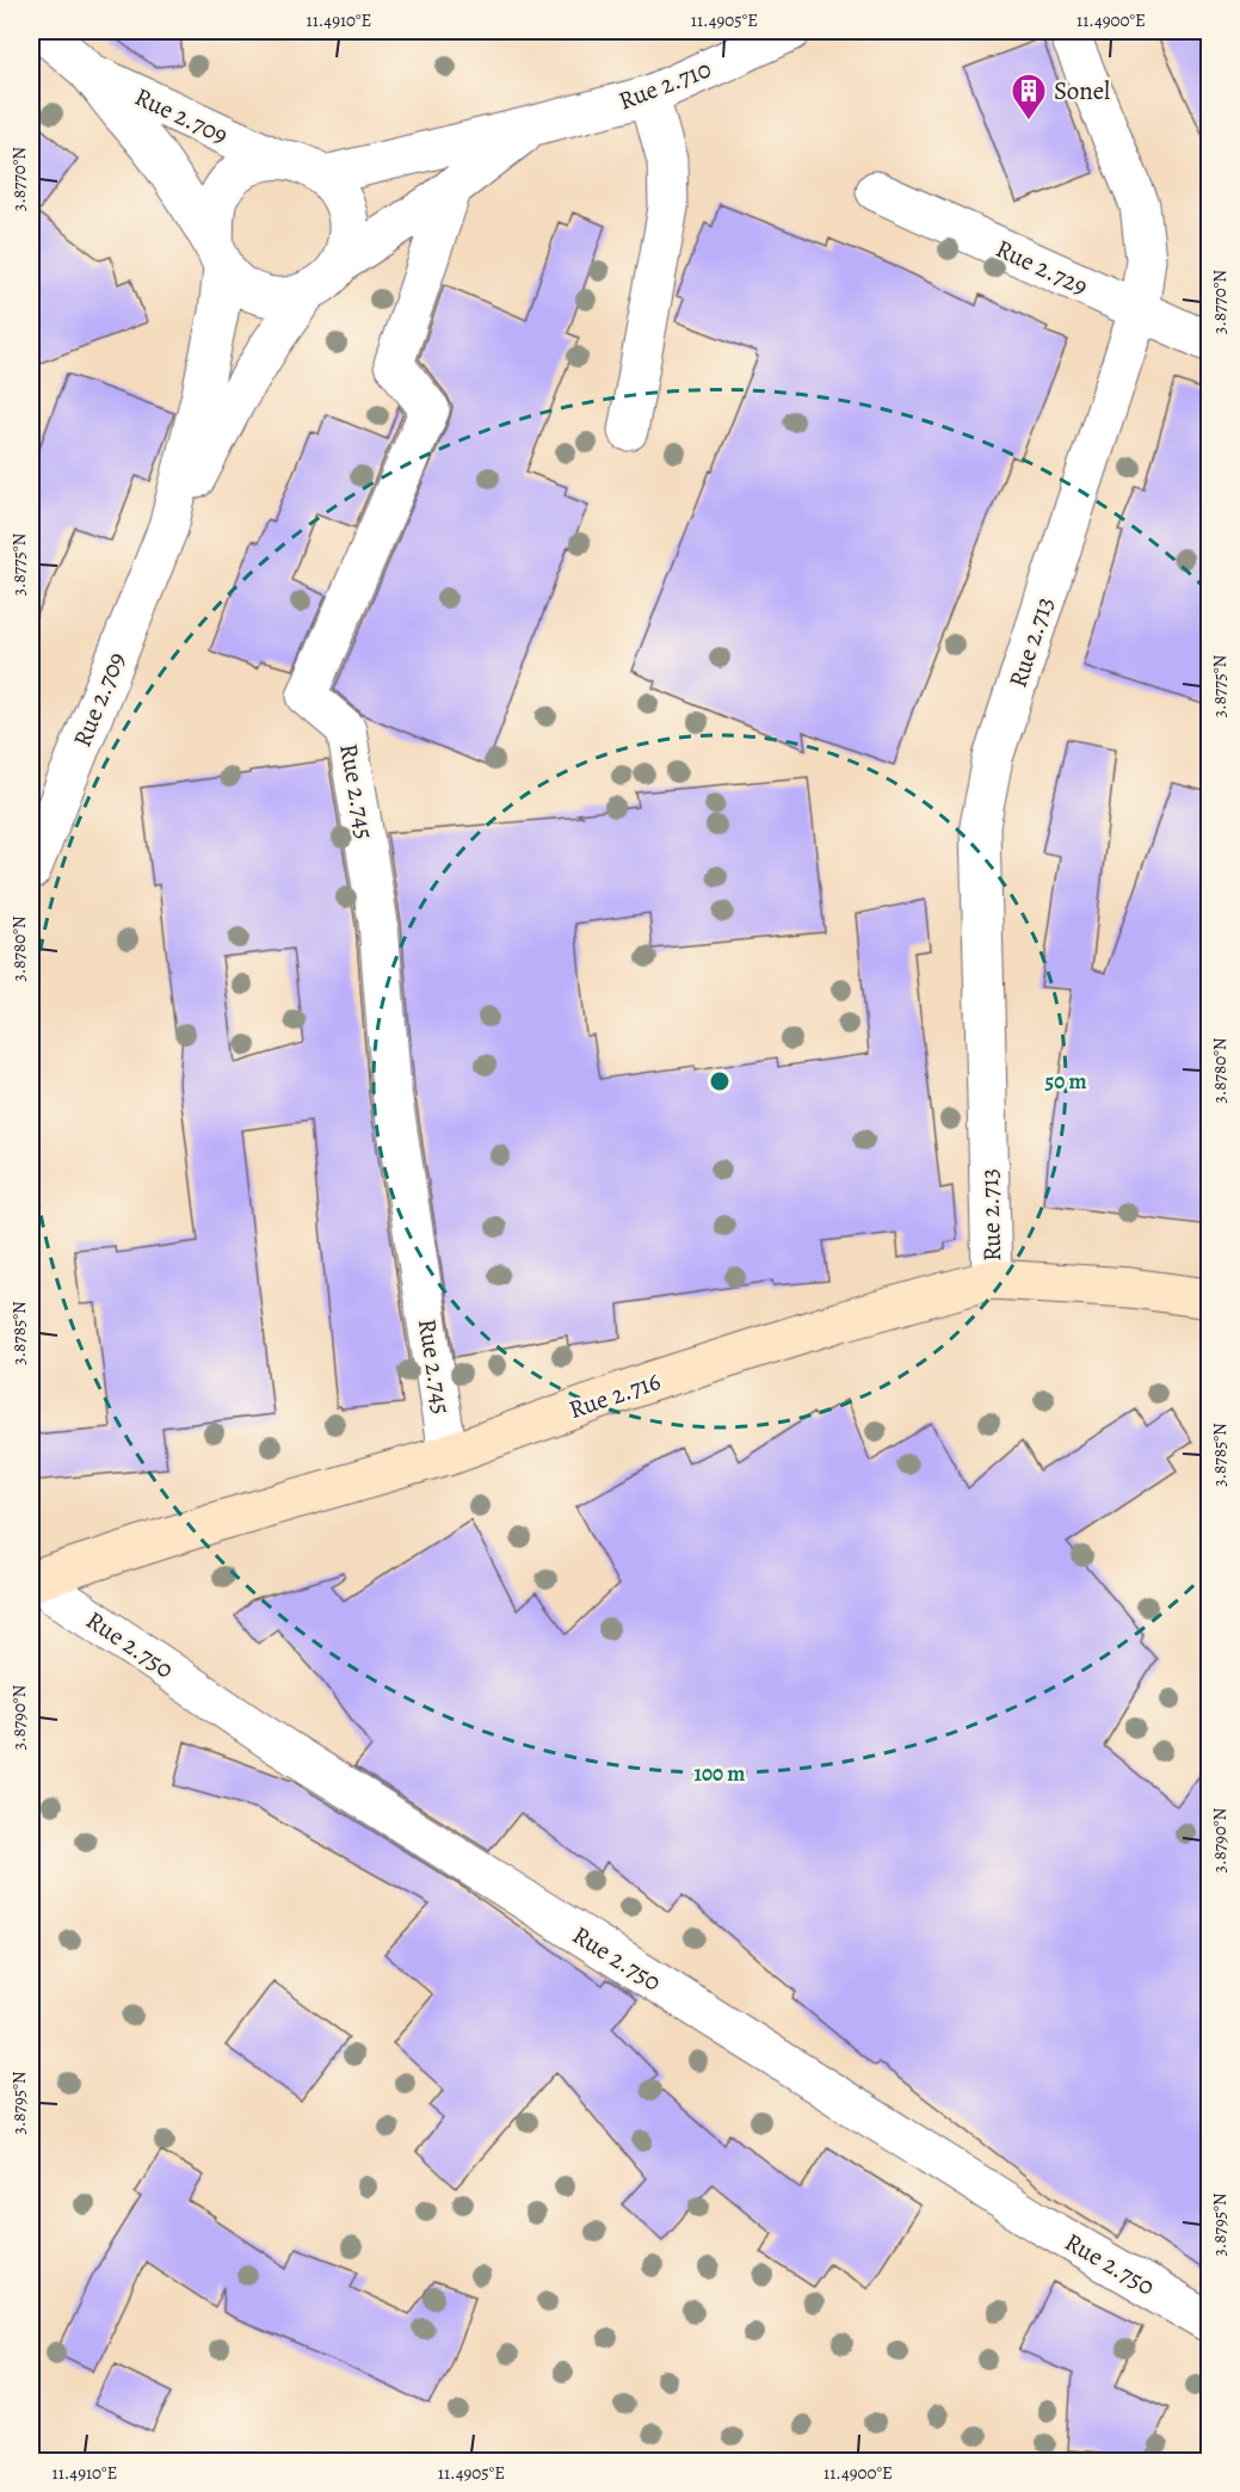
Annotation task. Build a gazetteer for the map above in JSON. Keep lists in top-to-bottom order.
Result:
{
  "streets": {
    "main road": ["Rue 2.716"],
    "street": [
      "Rue 2.710",
      "Rue 2.709",
      "Rue 2.729",
      "Rue 2.713",
      "Rue 2.745",
      "Rue 2.750"
    ]
  },
  "crossings": [
    ["Rue 2.710", "Rue 2.709"],
    ["Rue 2.710", "Rue 2.745"],
    ["Rue 2.729", "Rue 2.713"],
    ["Rue 2.713", "Rue 2.716"],
    ["Rue 2.745", "Rue 2.716"],
    ["Rue 2.716", "Rue 2.750"]
  ],
  "places": {
    "building": ["Sonel"]
  },
  "coordinates": [
    "11.4910°E",
    "11.4905°E",
    "11.4900°E",
    "3.8770°N",
    "3.8775°N",
    "3.8780°N",
    "3.8785°N",
    "3.8790°N",
    "3.8795°N"
  ],
  "rings": ["50 m", "100 m"]
}
